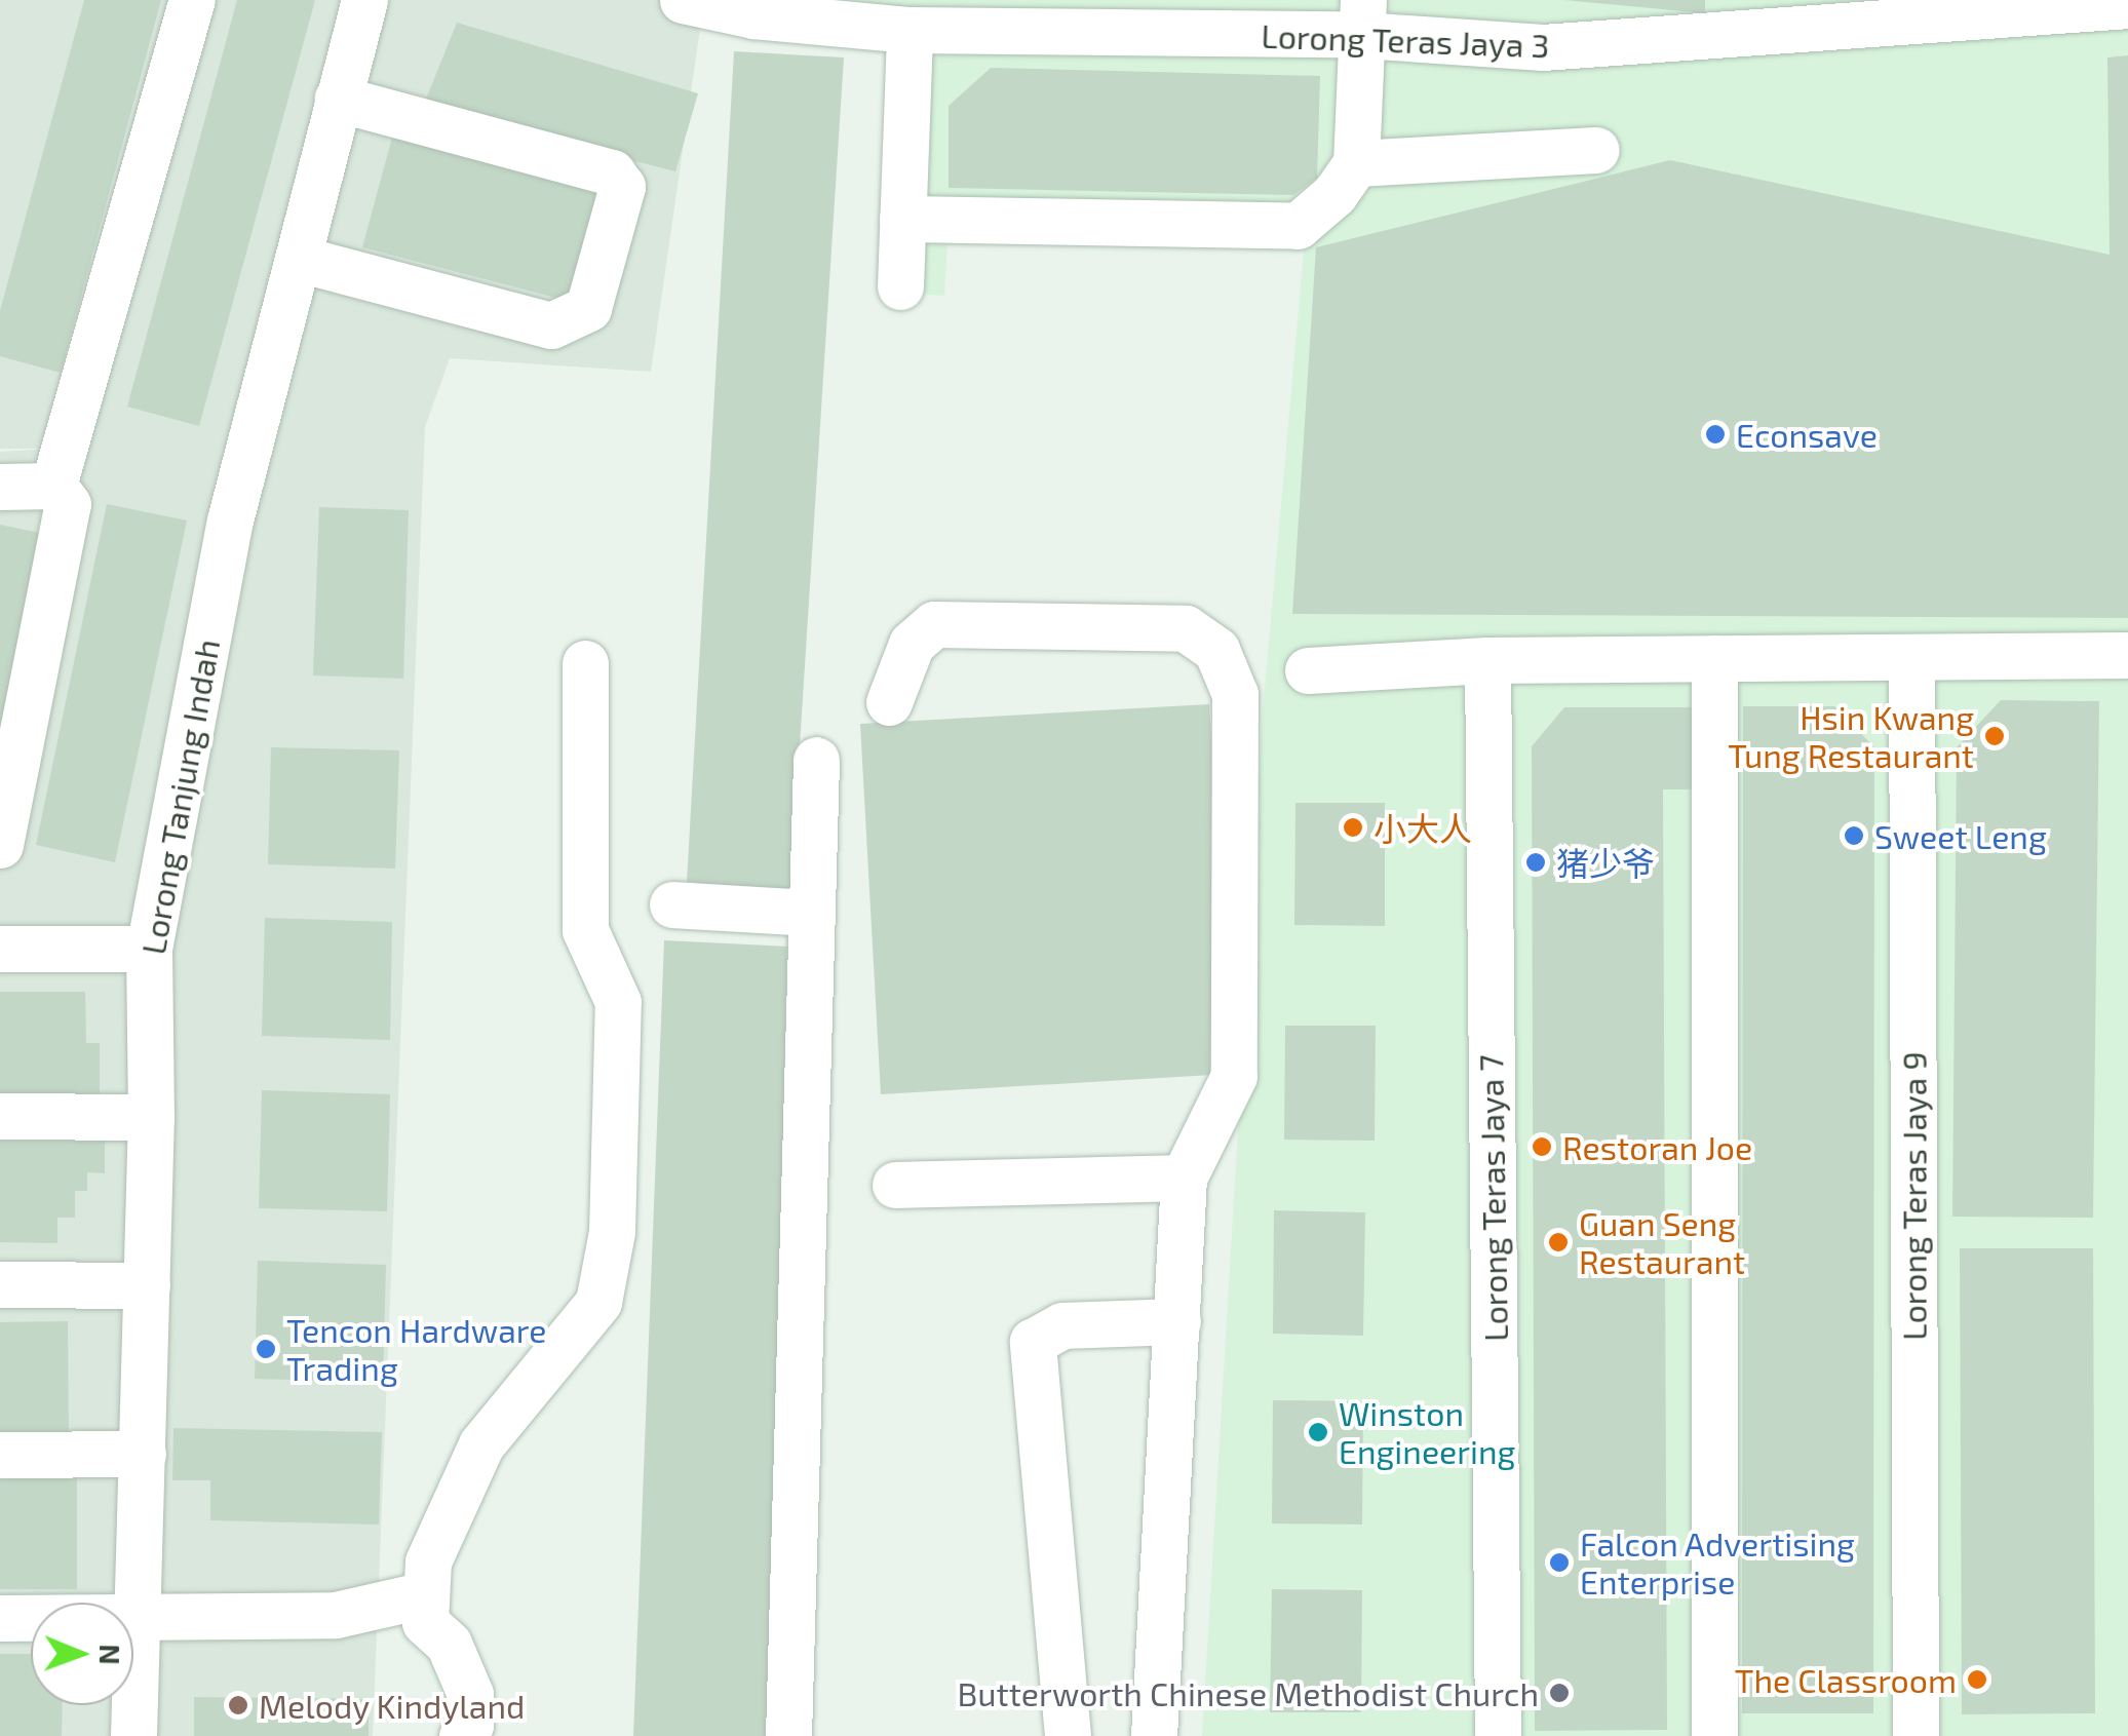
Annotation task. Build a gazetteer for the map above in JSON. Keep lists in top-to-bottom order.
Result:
{
  "streets": {
    "street": [
      "Lorong Teras Jaya 3",
      "Lorong Tanjung Indah",
      "Lorong Teras Jaya 9",
      "Lorong Teras Jaya 7"
    ]
  },
  "places": [
    "Econsave",
    "Hsin Kwang Tung Restaurant",
    "小大人",
    "Sweet Leng",
    "猪少爷",
    "Restoran Joe",
    "Guan Seng Restaurant",
    "Tencon Hardware Trading",
    "Winston Engineering",
    "Falcon Advertising Enterprise",
    "The Classroom",
    "Butterworth Chinese Methodist Church",
    "Melody Kindyland"
  ],
  "north": "right"
}
